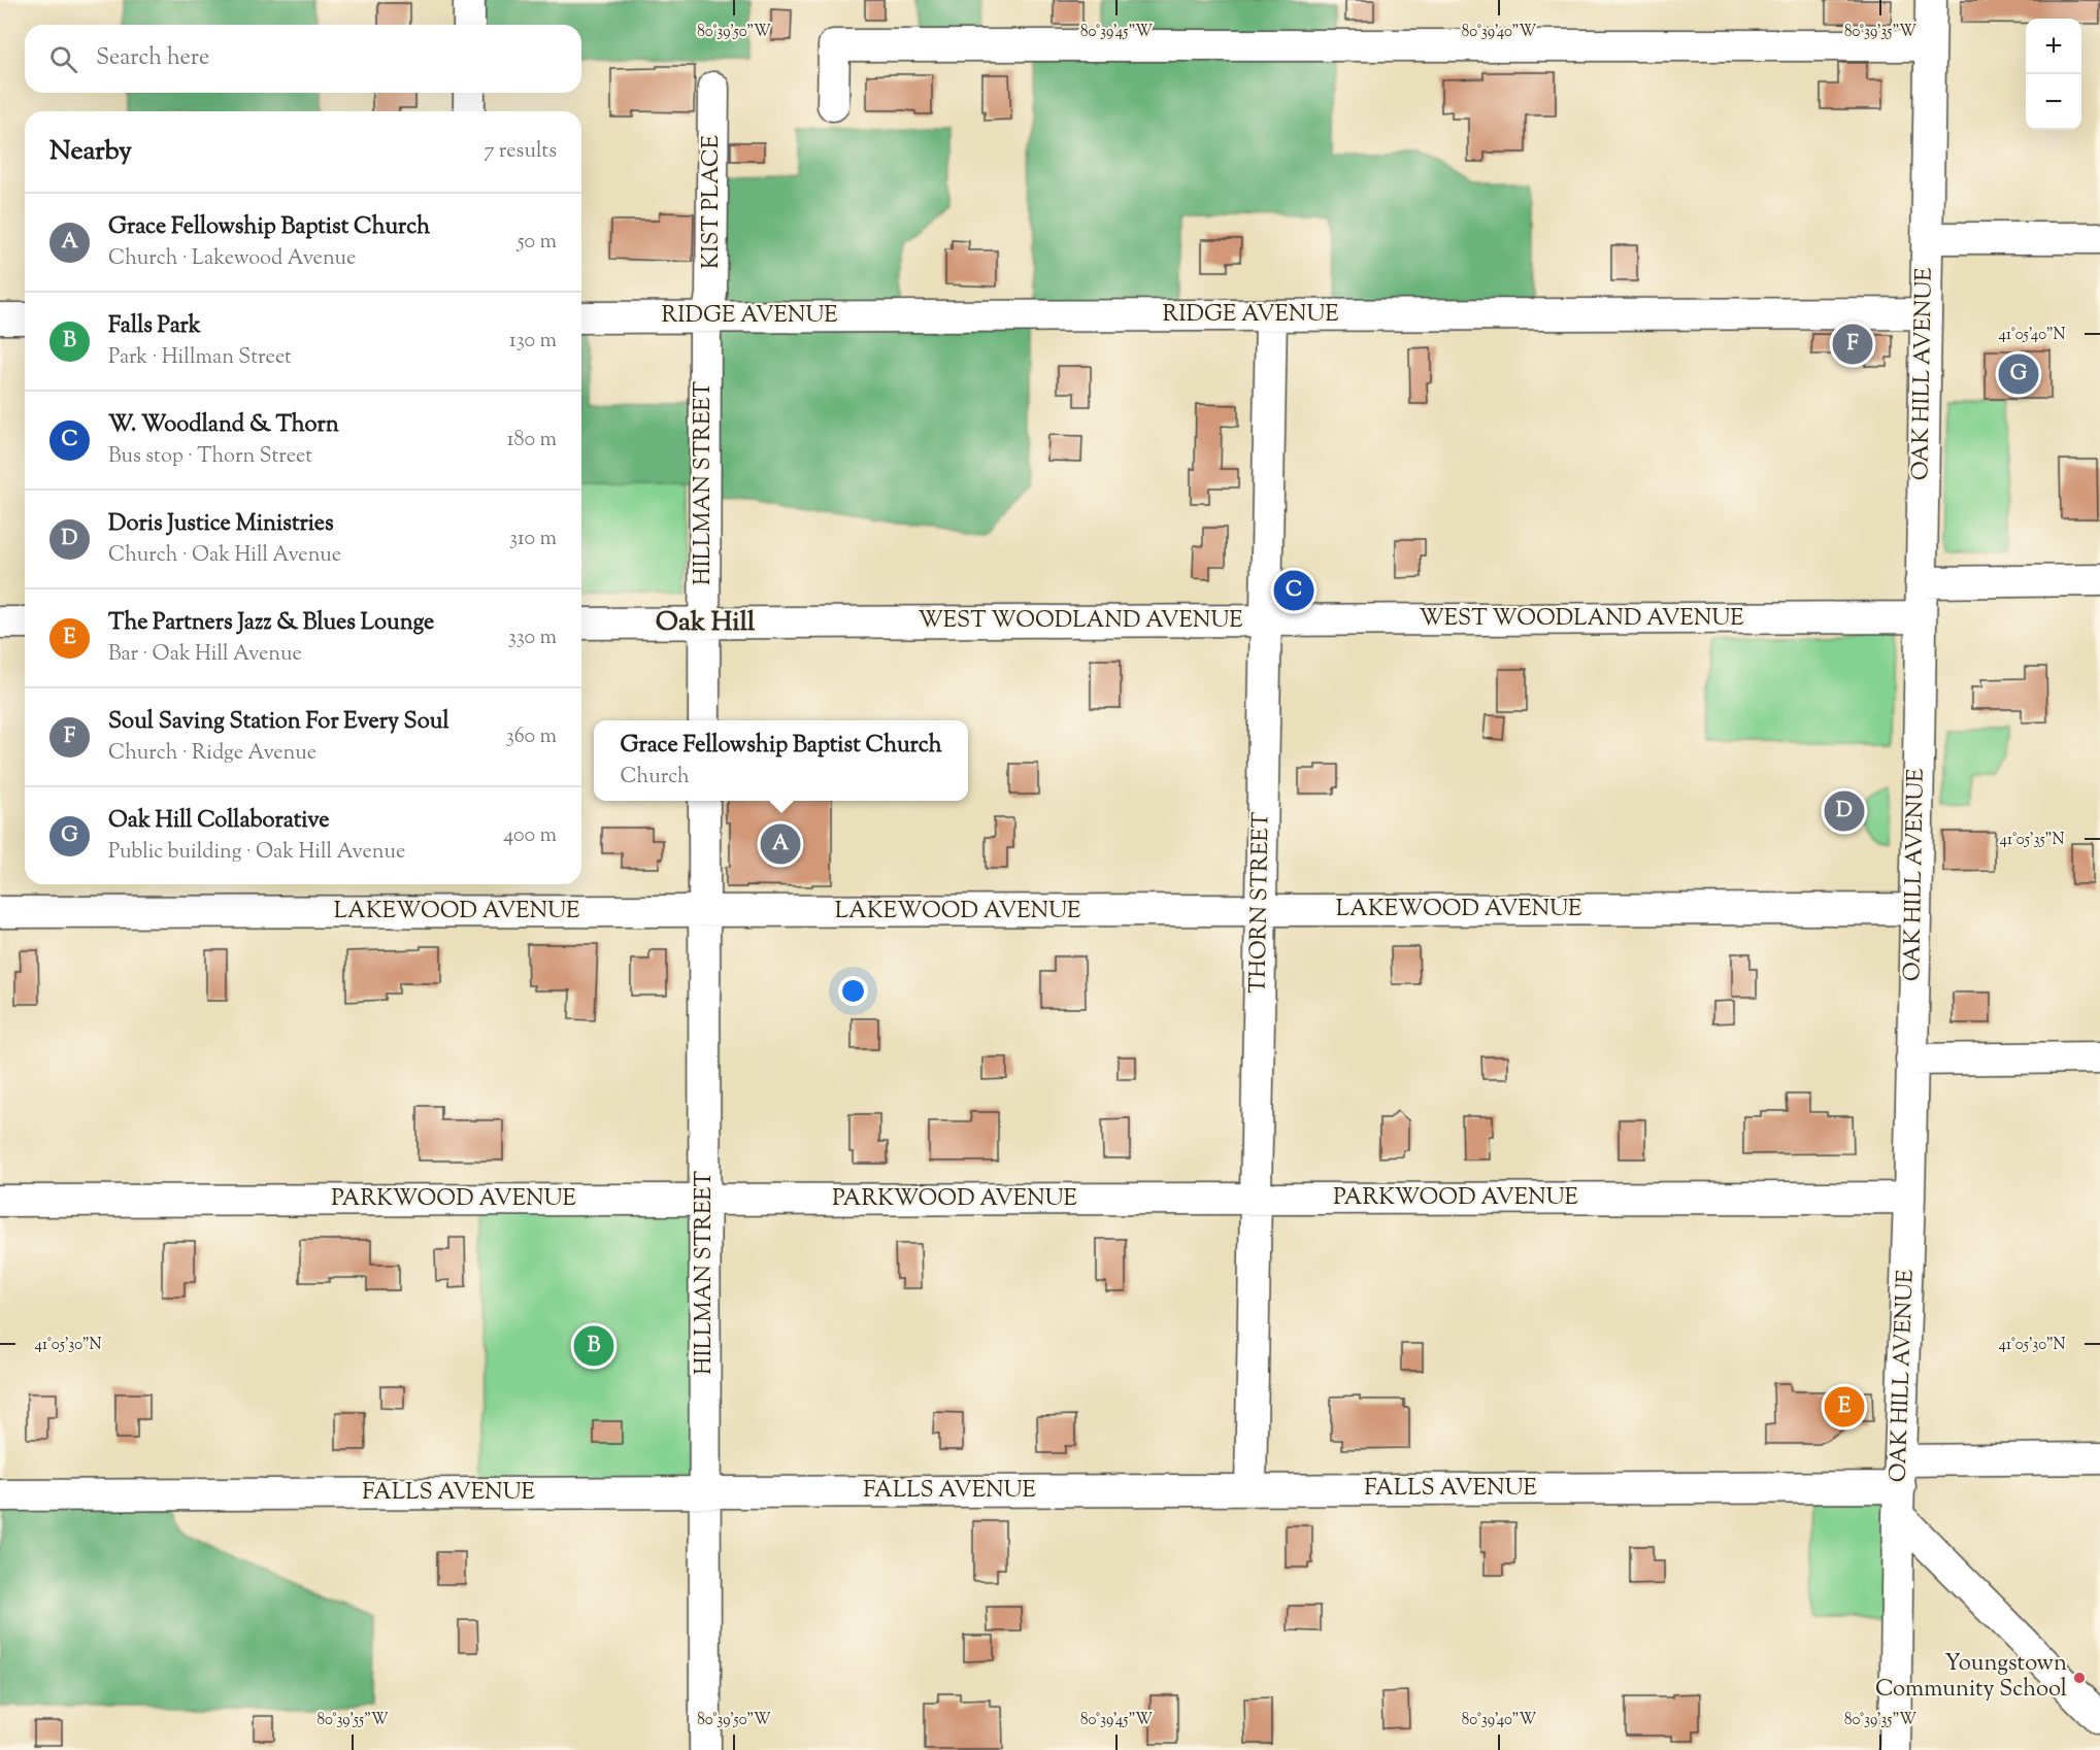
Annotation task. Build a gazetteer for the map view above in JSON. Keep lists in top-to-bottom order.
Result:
{
  "streets": {
    "street": [
      "KIST PLACE",
      "RIDGE AVENUE",
      "OAK HILL AVENUE",
      "HILLMAN STREET",
      "WEST WOODLAND AVENUE",
      "THORN STREET",
      "LAKEWOOD AVENUE",
      "PARKWOOD AVENUE",
      "FALLS AVENUE"
    ]
  },
  "crossings": [
    ["KIST PLACE", "RIDGE AVENUE"],
    ["KIST PLACE", "HILLMAN STREET"],
    ["RIDGE AVENUE", "OAK HILL AVENUE"],
    ["RIDGE AVENUE", "HILLMAN STREET"],
    ["RIDGE AVENUE", "THORN STREET"],
    ["OAK HILL AVENUE", "WEST WOODLAND AVENUE"],
    ["OAK HILL AVENUE", "LAKEWOOD AVENUE"],
    ["OAK HILL AVENUE", "PARKWOOD AVENUE"],
    ["OAK HILL AVENUE", "FALLS AVENUE"],
    ["HILLMAN STREET", "WEST WOODLAND AVENUE"],
    ["HILLMAN STREET", "LAKEWOOD AVENUE"],
    ["HILLMAN STREET", "PARKWOOD AVENUE"],
    ["HILLMAN STREET", "FALLS AVENUE"],
    ["WEST WOODLAND AVENUE", "THORN STREET"],
    ["THORN STREET", "LAKEWOOD AVENUE"],
    ["THORN STREET", "PARKWOOD AVENUE"],
    ["THORN STREET", "FALLS AVENUE"]
  ],
  "districts": ["Oak Hill"],
  "places": ["Youngstown Community School"],
  "page": {
    "map_buttons": ["+", "−"],
    "search": "Search here",
    "heading": ["Nearby", "7 results"],
    "list": [
      {
        "mark": "A",
        "name": "Grace Fellowship Baptist Church",
        "note": "Church · Lakewood Avenue",
        "value": "50 m"
      },
      {
        "mark": "B",
        "name": "Falls Park",
        "note": "Park · Hillman Street",
        "value": "130 m"
      },
      {
        "mark": "C",
        "name": "W. Woodland & Thorn",
        "note": "Bus stop · Thorn Street",
        "value": "180 m"
      },
      {
        "mark": "D",
        "name": "Doris Justice Ministries",
        "note": "Church · Oak Hill Avenue",
        "value": "310 m"
      },
      {
        "mark": "E",
        "name": "The Partners Jazz & Blues Lounge",
        "note": "Bar · Oak Hill Avenue",
        "value": "330 m"
      },
      {
        "mark": "F",
        "name": "Soul Saving Station For Every Soul",
        "note": "Church · Ridge Avenue",
        "value": "360 m"
      },
      {
        "mark": "G",
        "name": "Oak Hill Collaborative",
        "note": "Public building · Oak Hill Avenue",
        "value": "400 m"
      }
    ],
    "pins": [
      "F",
      "G",
      "C",
      "D",
      "A",
      "B",
      "E"
    ],
    "popup": ["Grace Fellowship Baptist Church", "Church"]
  },
  "coordinates": [
    "80°39'50\"W",
    "80°39'45\"W",
    "80°39'40\"W",
    "80°39'35\"W",
    "41°05'40\"N",
    "41°05'35\"N",
    "41°05'30\"N",
    "80°39'55\"W"
  ]
}
